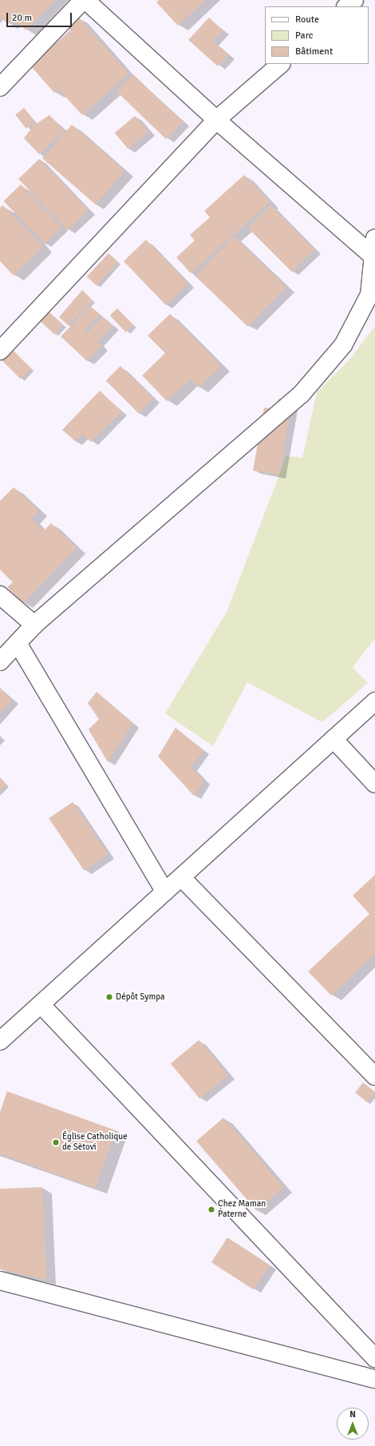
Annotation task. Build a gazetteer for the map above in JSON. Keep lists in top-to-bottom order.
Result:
{
  "places": ["Dépôt Sympa", "Église Catholique de Sètovi", "Chez Maman Paterne"],
  "legend": ["Route", "Parc", "Bâtiment"],
  "scale_bar": "20 m",
  "north": "top"
}
